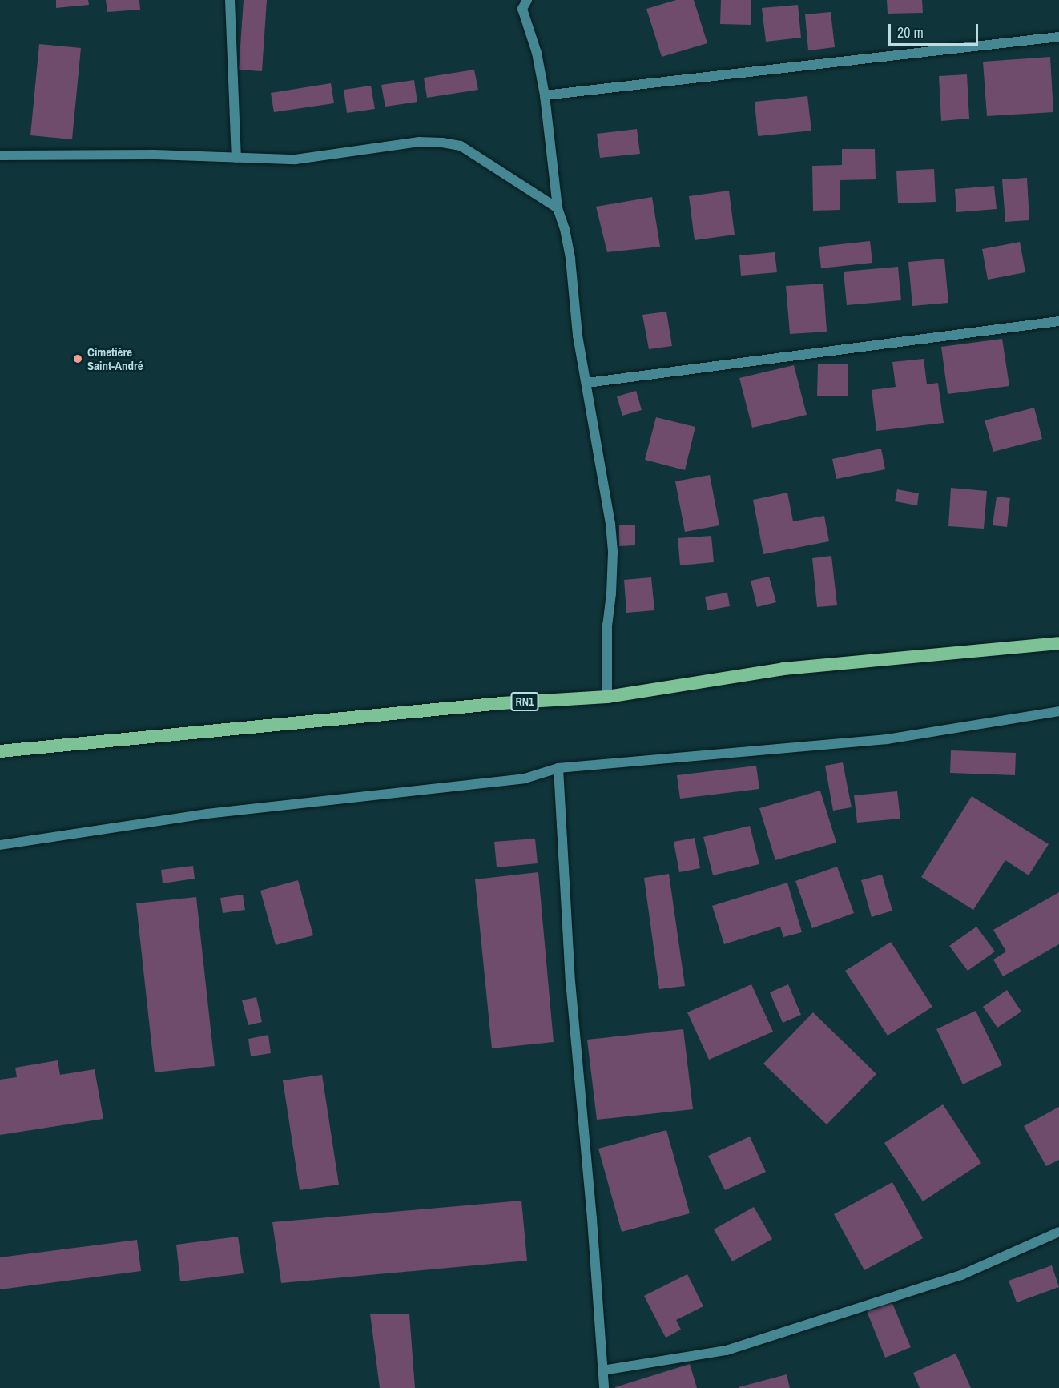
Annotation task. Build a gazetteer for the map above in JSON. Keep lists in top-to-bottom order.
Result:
{
  "streets": {
    "highway": ["RN1"]
  },
  "places": ["Cimetière Saint-André"],
  "scale_bar": "20 m"
}
